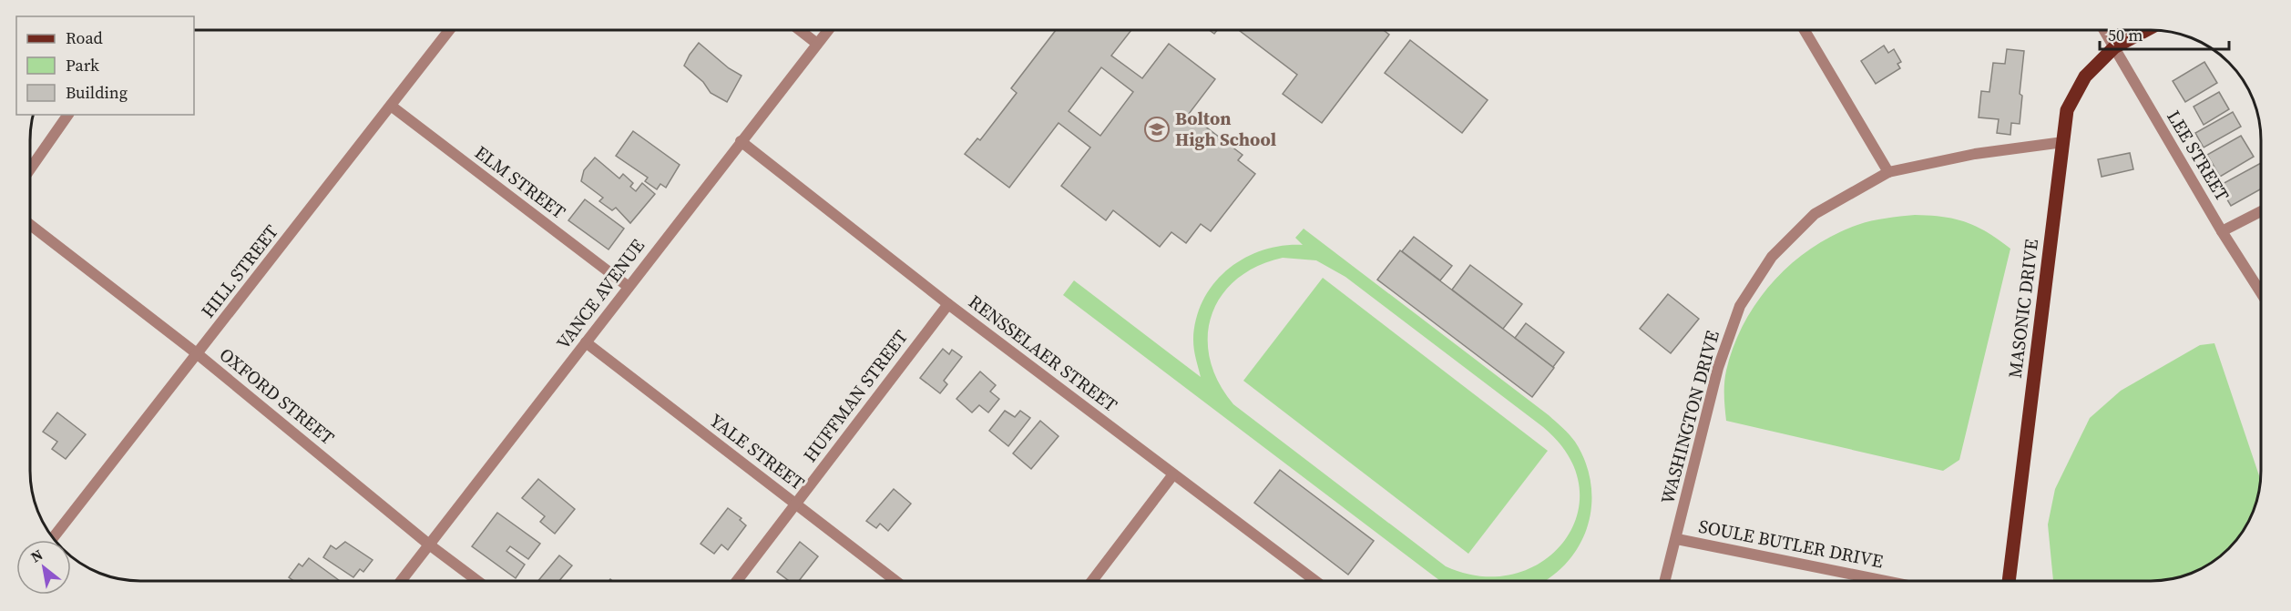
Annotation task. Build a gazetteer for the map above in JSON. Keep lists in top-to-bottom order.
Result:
{
  "streets": {
    "main road": ["MASONIC DRIVE"],
    "street": [
      "LEE STREET",
      "ELM STREET",
      "HILL STREET",
      "VANCE AVENUE",
      "RENSSELAER STREET",
      "OXFORD STREET",
      "HUFFMAN STREET",
      "WASHINGTON DRIVE",
      "YALE STREET",
      "SOULE BUTLER DRIVE"
    ]
  },
  "crossings": [
    ["LEE STREET", "MASONIC DRIVE"],
    ["ELM STREET", "HILL STREET"],
    ["ELM STREET", "VANCE AVENUE"],
    ["HILL STREET", "OXFORD STREET"],
    ["VANCE AVENUE", "RENSSELAER STREET"],
    ["VANCE AVENUE", "OXFORD STREET"],
    ["VANCE AVENUE", "YALE STREET"],
    ["MASONIC DRIVE", "WASHINGTON DRIVE"],
    ["RENSSELAER STREET", "HUFFMAN STREET"],
    ["HUFFMAN STREET", "YALE STREET"],
    ["WASHINGTON DRIVE", "SOULE BUTLER DRIVE"]
  ],
  "places": {
    "school or university": ["Bolton High School"]
  },
  "legend": ["Road", "Park", "Building"],
  "scale_bar": "50 m",
  "north": "top left"
}
